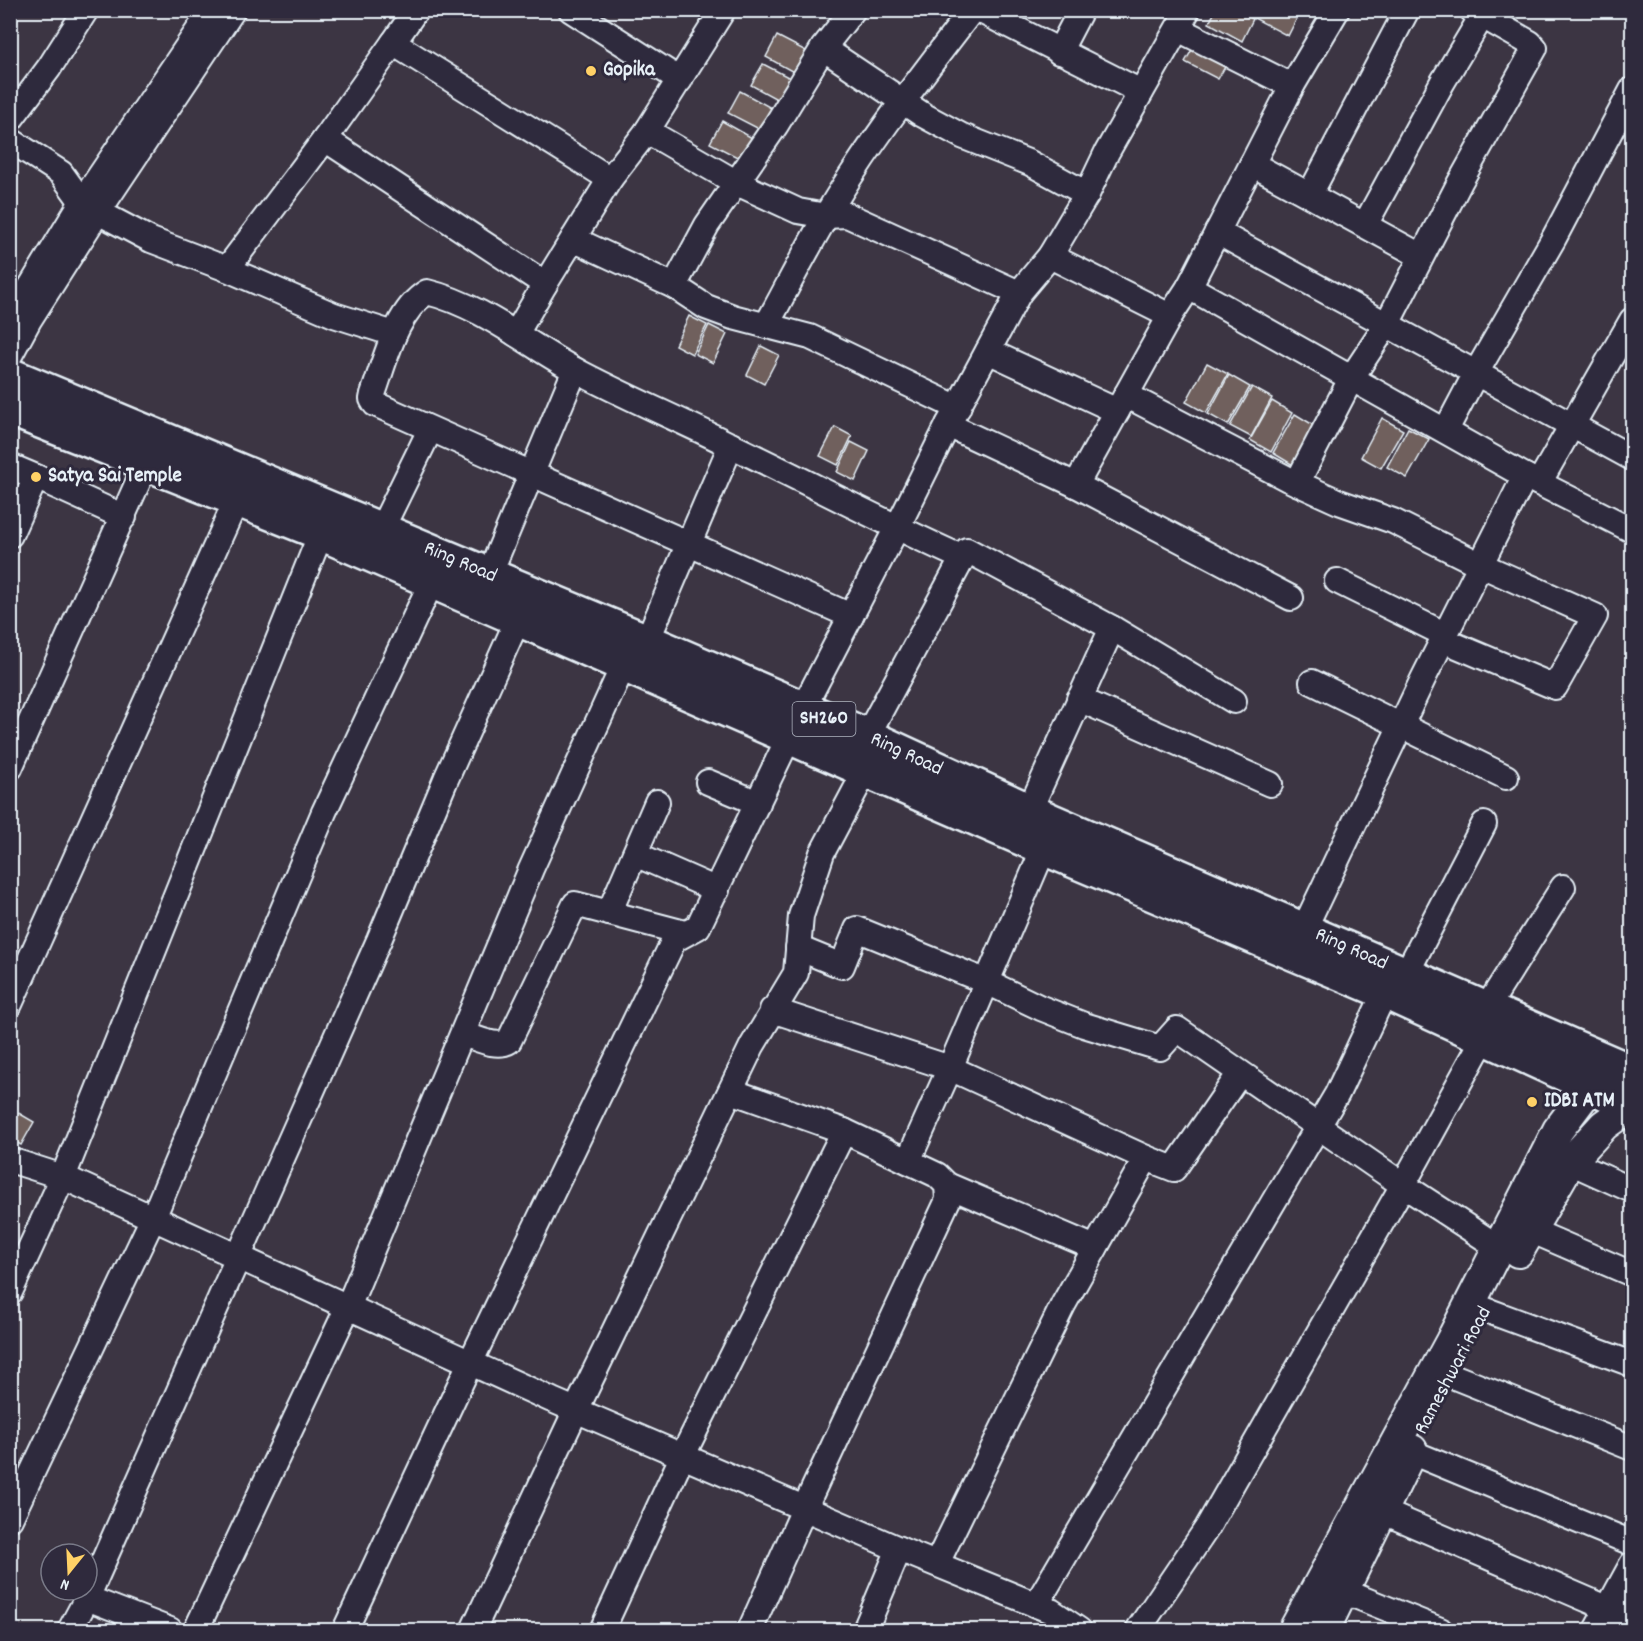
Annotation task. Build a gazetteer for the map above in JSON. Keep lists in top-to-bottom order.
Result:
{
  "streets": {
    "highway": ["Ring Road", "SH260"],
    "main road": ["Rameshwari Road"]
  },
  "crossings": [
    ["Ring Road", "Rameshwari Road"]
  ],
  "places": ["Gopika", "Satya Sai Temple", "IDBI ATM"],
  "north": "bottom"
}
